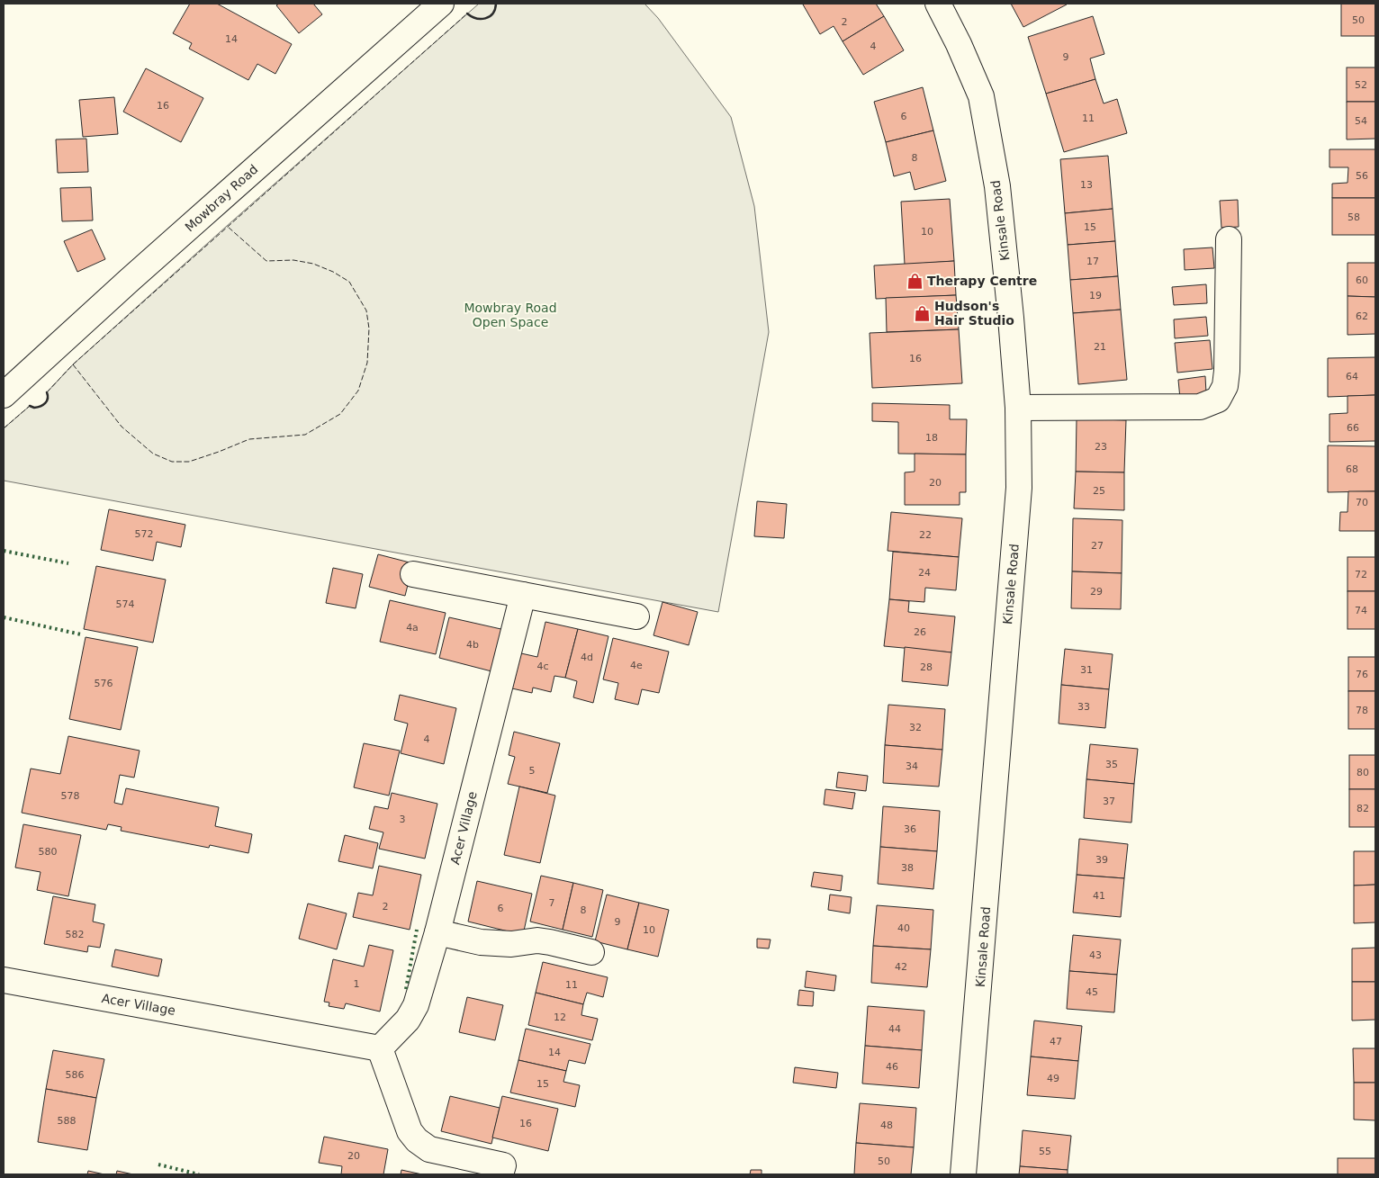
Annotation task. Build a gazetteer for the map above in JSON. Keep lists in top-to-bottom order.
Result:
{
  "streets": {
    "street": ["Mowbray Road", "Kinsale Road", "Acer Village"]
  },
  "parks": ["Mowbray Road Open Space"],
  "places": {
    "shop": ["Therapy Centre", "Hudson's Hair Studio"]
  },
  "house_numbers": [
    "50",
    "2",
    "14",
    "4",
    "9",
    "52",
    "16",
    "6",
    "11",
    "54",
    "8",
    "56",
    "13",
    "58",
    "15",
    "10",
    "17",
    "60",
    "19",
    "62",
    "21",
    "16",
    "64",
    "66",
    "18",
    "23",
    "68",
    "20",
    "25",
    "70",
    "572",
    "22",
    "27",
    "24",
    "72",
    "29",
    "574",
    "74",
    "4a",
    "26",
    "4b",
    "4d",
    "4e",
    "4c",
    "28",
    "31",
    "76",
    "576",
    "33",
    "78",
    "32",
    "4",
    "35",
    "34",
    "5",
    "80",
    "578",
    "37",
    "82",
    "3",
    "36",
    "580",
    "39",
    "38",
    "41",
    "7",
    "2",
    "6",
    "8",
    "9",
    "40",
    "10",
    "582",
    "43",
    "42",
    "1",
    "11",
    "45",
    "12",
    "44",
    "47",
    "14",
    "46",
    "586",
    "49",
    "15",
    "588",
    "16",
    "48",
    "55",
    "20",
    "50"
  ]
}
